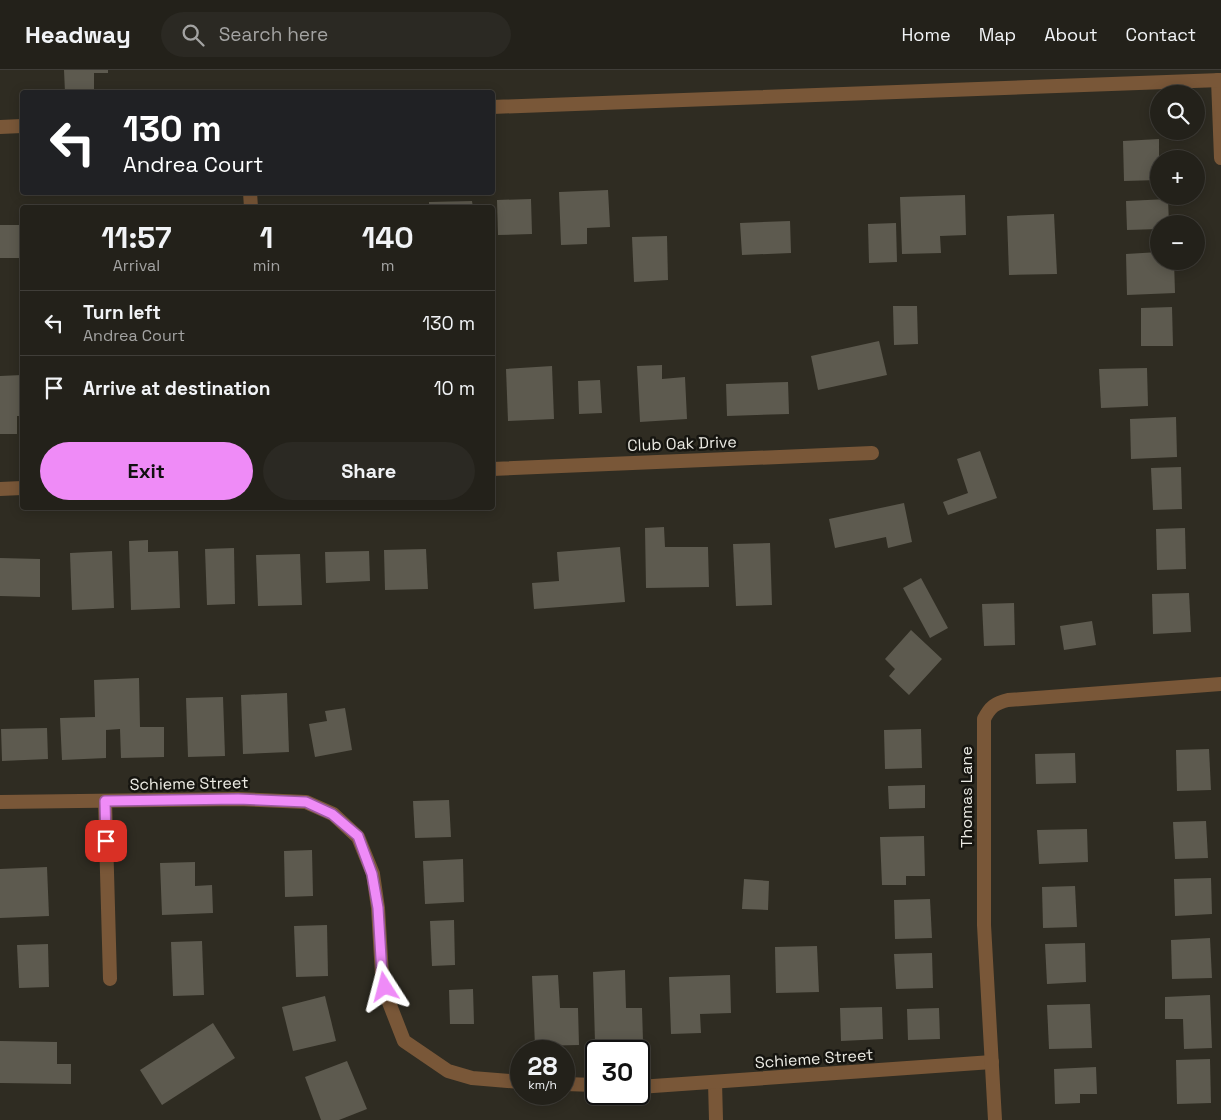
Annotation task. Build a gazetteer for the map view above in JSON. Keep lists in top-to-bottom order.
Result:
{
  "streets": {
    "street": ["Club Oak Drive", "Schieme Street", "Thomas Lane"]
  },
  "crossings": [
    ["Schieme Street", "Thomas Lane"]
  ],
  "page": {
    "header": "Headway",
    "search": "Search here",
    "nav": [
      "Home",
      "Map",
      "About",
      "Contact"
    ],
    "map_buttons": ["+", "−"],
    "turn": ["130 m", "Andrea Court"],
    "eta": [
      "11:57",
      "Arrival",
      "1",
      "min",
      "140",
      "m"
    ],
    "list": [
      {
        "name": "Turn left",
        "note": "Andrea Court",
        "value": "130 m"
      },
      {
        "name": "Arrive at destination",
        "value": "10 m"
      }
    ],
    "buttons": ["Exit", "Share"],
    "speed": "28 km/h",
    "limit": "30"
  }
}
